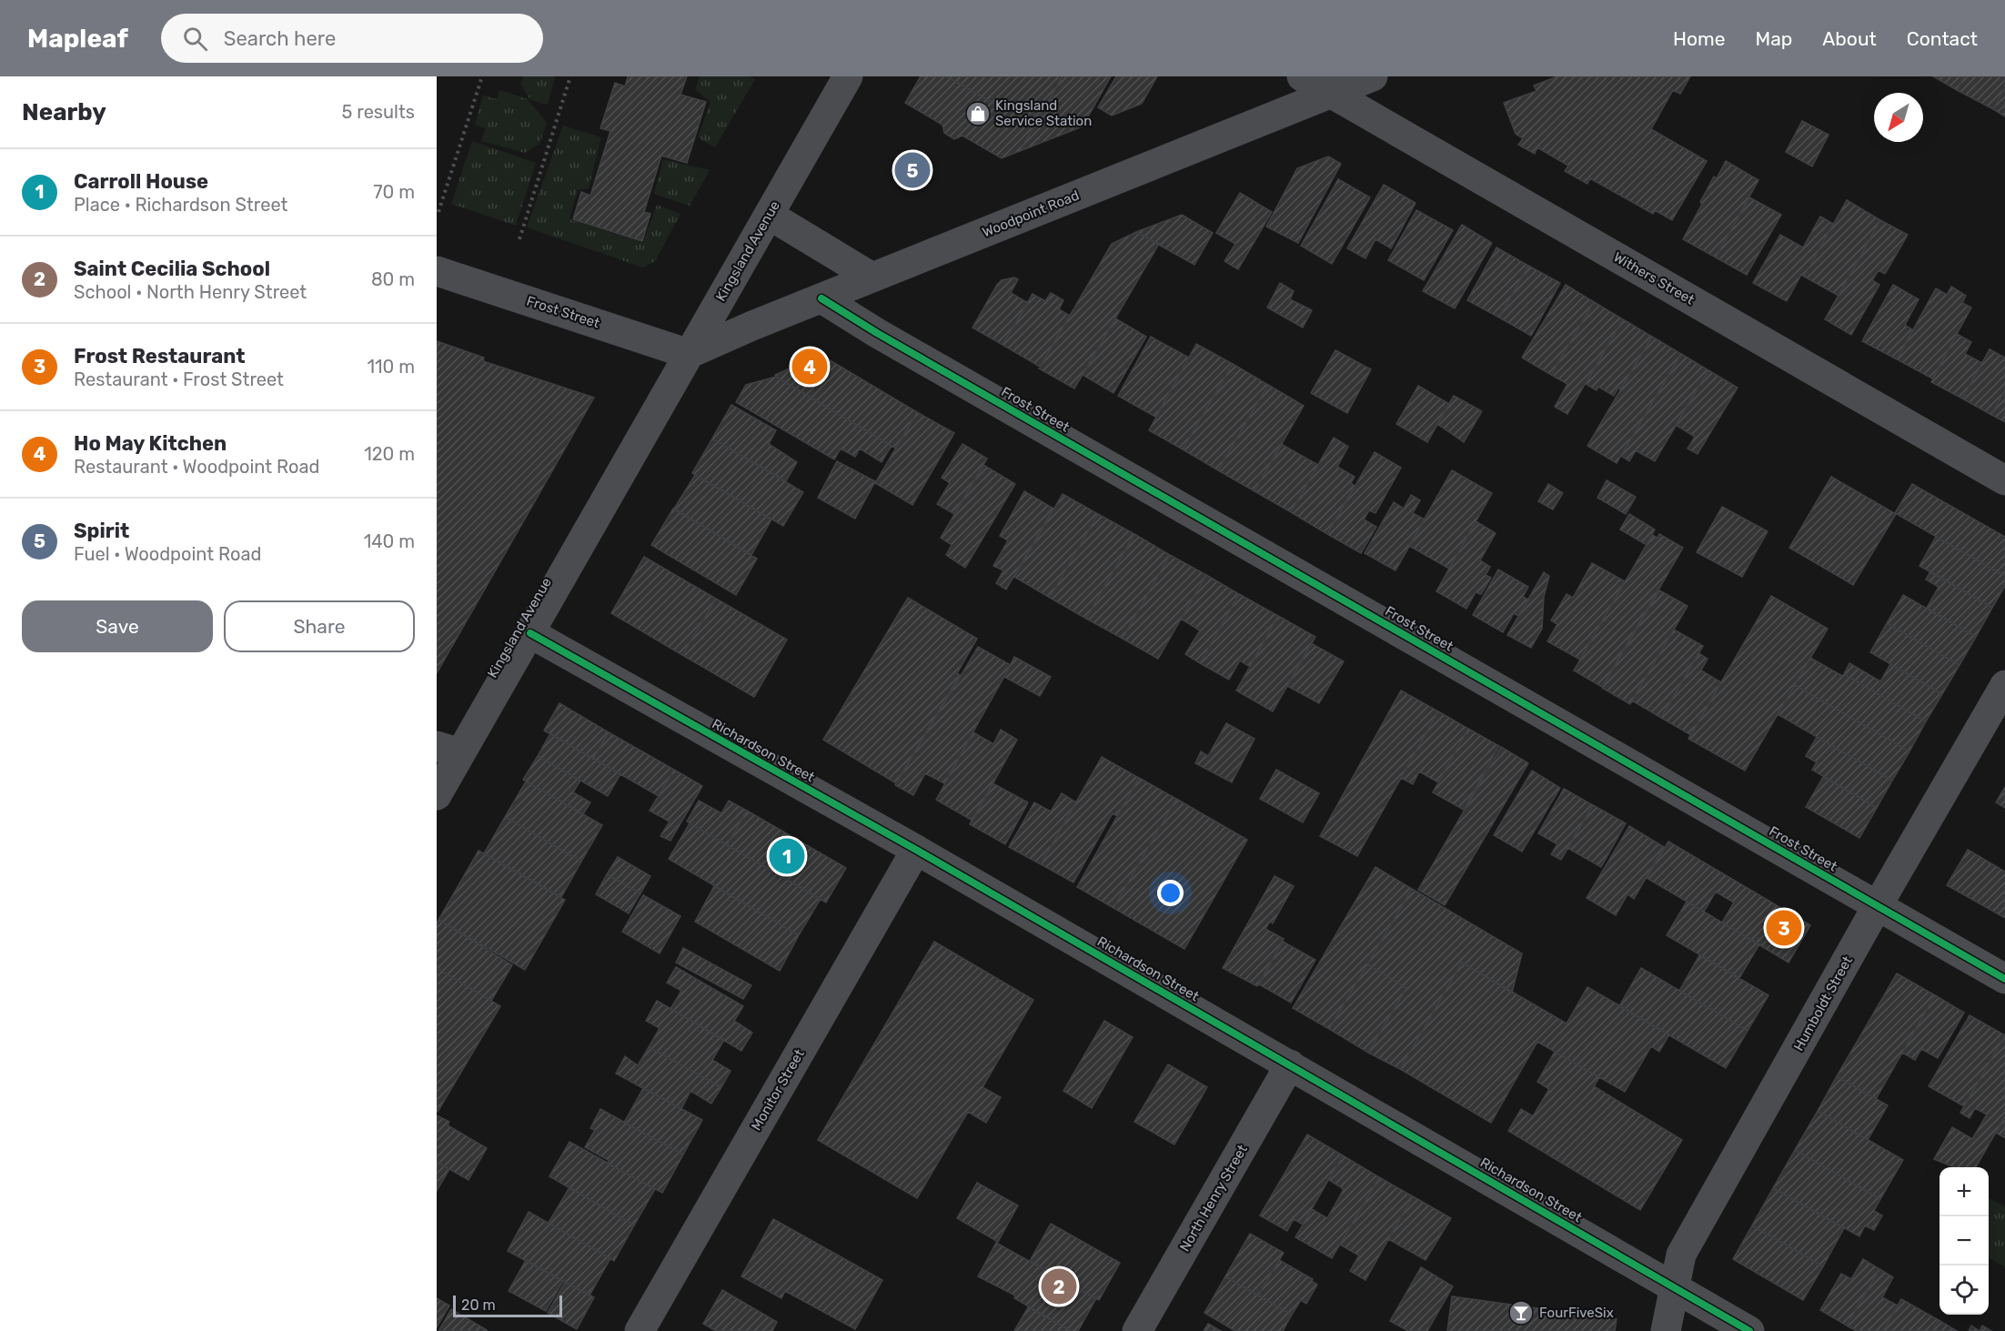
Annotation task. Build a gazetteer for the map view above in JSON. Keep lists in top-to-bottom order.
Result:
{
  "streets": {
    "street": [
      "Woodpoint Road",
      "Kingsland Avenue",
      "Withers Street",
      "Frost Street",
      "Richardson Street",
      "Humboldt Street",
      "Monitor Street",
      "North Henry Street"
    ]
  },
  "crossings": [
    ["Woodpoint Road", "Kingsland Avenue"],
    ["Woodpoint Road", "Withers Street"],
    ["Woodpoint Road", "Frost Street"],
    ["Kingsland Avenue", "Frost Street"],
    ["Kingsland Avenue", "Richardson Street"],
    ["Frost Street", "Humboldt Street"],
    ["Richardson Street", "Humboldt Street"],
    ["Richardson Street", "Monitor Street"],
    ["Richardson Street", "North Henry Street"]
  ],
  "places": {
    "shop": ["Kingsland Service Station"],
    "bar": ["FourFiveSix"]
  },
  "scale_bar": "20 m",
  "north": "bottom left",
  "page": {
    "header": "Mapleaf",
    "search": "Search here",
    "nav": [
      "Home",
      "Map",
      "About",
      "Contact"
    ],
    "heading": ["Nearby", "5 results"],
    "list": [
      {
        "mark": "1",
        "name": "Carroll House",
        "note": "Place · Richardson Street",
        "value": "70 m"
      },
      {
        "mark": "2",
        "name": "Saint Cecilia School",
        "note": "School · North Henry Street",
        "value": "80 m"
      },
      {
        "mark": "3",
        "name": "Frost Restaurant",
        "note": "Restaurant · Frost Street",
        "value": "110 m"
      },
      {
        "mark": "4",
        "name": "Ho May Kitchen",
        "note": "Restaurant · Woodpoint Road",
        "value": "120 m"
      },
      {
        "mark": "5",
        "name": "Spirit",
        "note": "Fuel · Woodpoint Road",
        "value": "140 m"
      }
    ],
    "pins": [
      "5",
      "4",
      "1",
      "3",
      "2"
    ],
    "buttons": ["Save", "Share"],
    "map_buttons": ["+", "−"],
    "scale": "20 m"
  }
}
